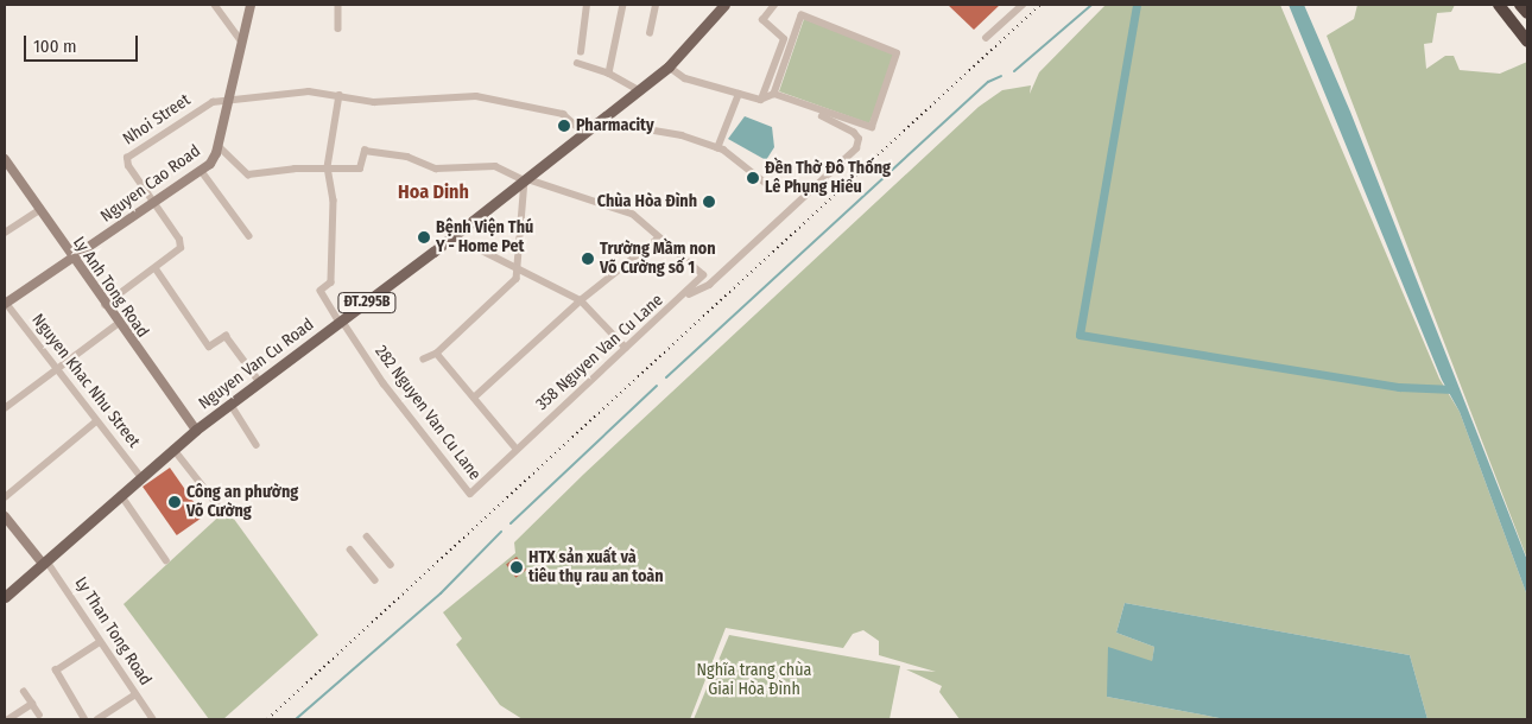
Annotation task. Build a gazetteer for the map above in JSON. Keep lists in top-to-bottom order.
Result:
{
  "streets": {
    "main road": [
      "Nguyen Cao Road",
      "Ly Anh Tong Road",
      "ĐT.295B",
      "Nguyen Van Cu Road",
      "Ly Than Tong Road"
    ],
    "street": [
      "Nhoi Street",
      "358 Nguyen Van Cu Lane",
      "Nguyen Khac Nhu Street",
      "282 Nguyen Van Cu Lane"
    ]
  },
  "crossings": [
    ["Nhoi Street", "Nguyen Cao Road"],
    ["Nhoi Street", "Ly Anh Tong Road"],
    ["Nguyen Cao Road", "Ly Anh Tong Road"],
    ["Nguyen Cao Road", "Nguyen Khac Nhu Street"],
    ["Ly Anh Tong Road", "Nguyen Van Cu Road"],
    ["358 Nguyen Van Cu Lane", "Nguyen Van Cu Road"],
    ["358 Nguyen Van Cu Lane", "282 Nguyen Van Cu Lane"],
    ["Nguyen Van Cu Road", "Nguyen Khac Nhu Street"],
    ["Nguyen Van Cu Road", "282 Nguyen Van Cu Lane"],
    ["Nguyen Van Cu Road", "Ly Than Tong Road"]
  ],
  "districts": ["Hoa Dinh"],
  "parks": ["Nghĩa trang chùa Giai Hòa Đình"],
  "places": [
    "Pharmacity",
    "Đền Thờ Đô Thống Lê Phụng Hiểu",
    "Chùa Hòa Đình",
    "Bệnh Viện Thú Y - Home Pet",
    "Trường Mầm non Võ Cường số 1",
    "Công an phường Võ Cường",
    "HTX sản xuất và tiêu thụ rau an toàn"
  ],
  "scale_bar": "100 m"
}
